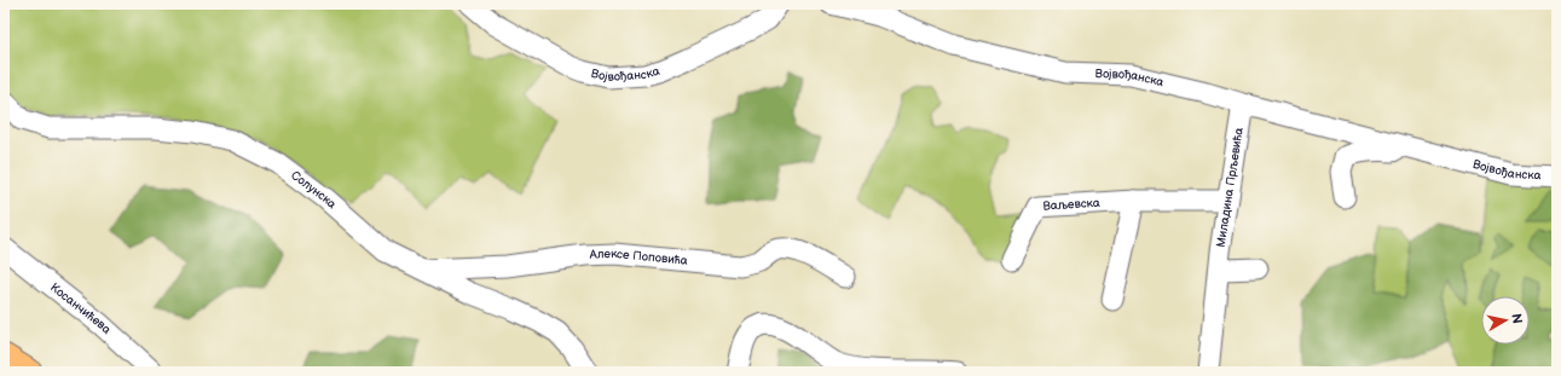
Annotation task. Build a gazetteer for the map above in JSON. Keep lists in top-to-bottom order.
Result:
{
  "streets": {
    "street": [
      "Војвођанска",
      "Миладина Прљевића",
      "Солунска",
      "Ваљевска",
      "Алексе Поповића",
      "Косанчићева"
    ]
  },
  "crossings": [
    ["Војвођанска", "Миладина Прљевића"],
    ["Миладина Прљевића", "Ваљевска"],
    ["Солунска", "Алексе Поповића"]
  ],
  "north": "right"
}
